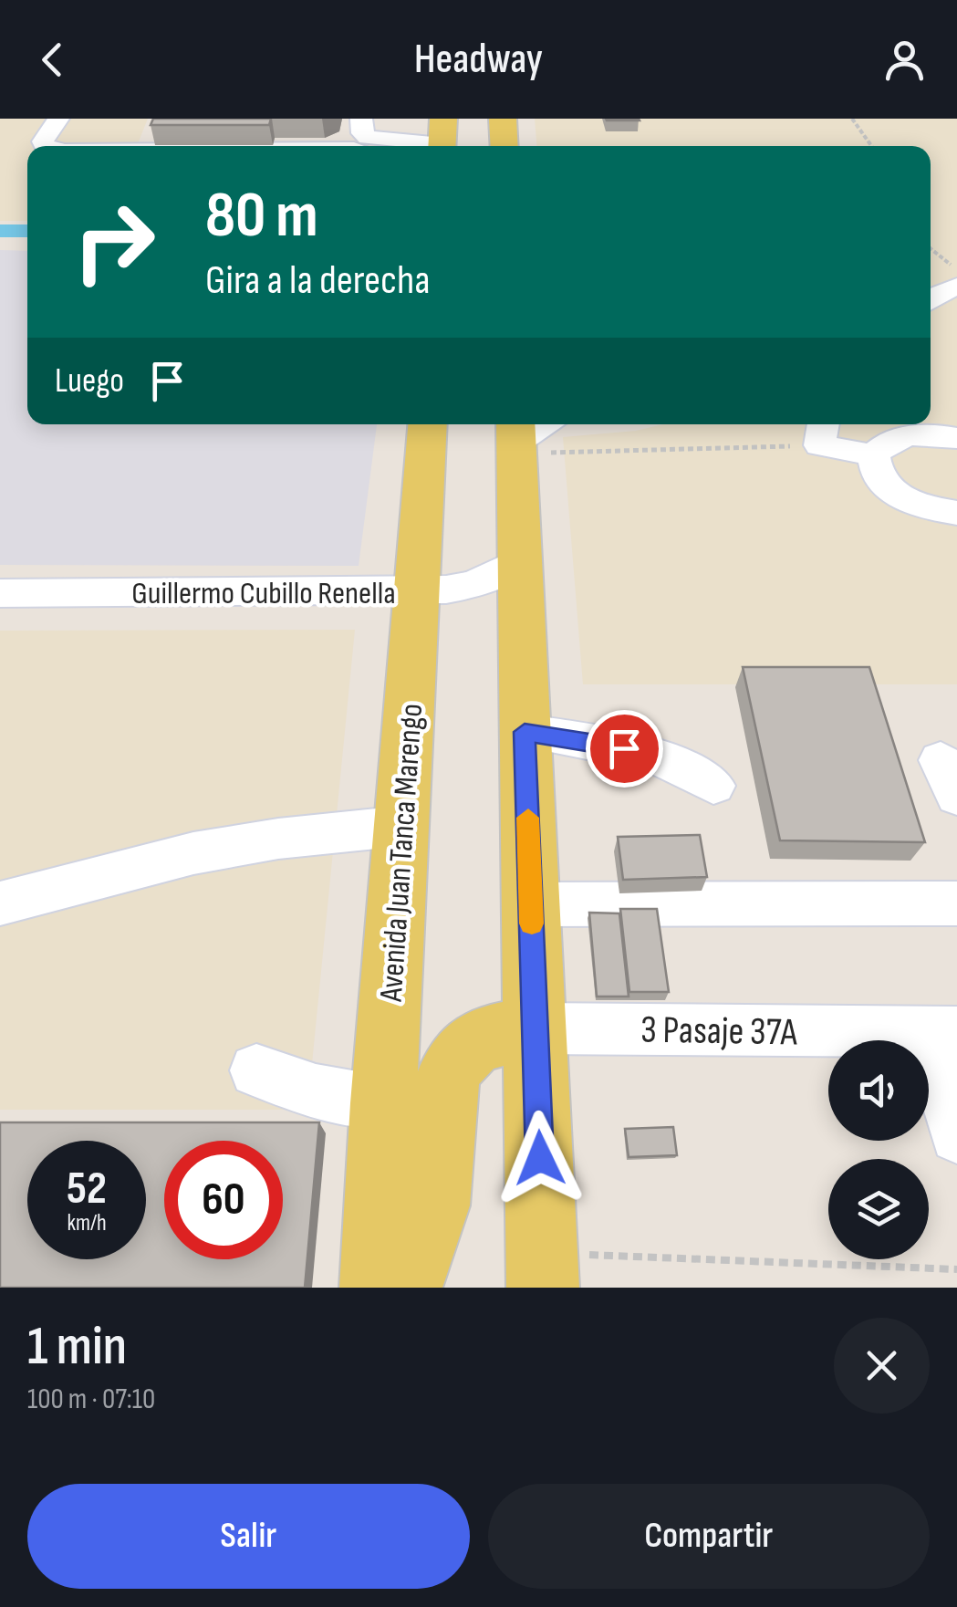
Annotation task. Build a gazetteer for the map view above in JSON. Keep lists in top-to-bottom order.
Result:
{
  "streets": {
    "main road": ["Avenida Juan Tanca Marengo"],
    "street": ["Guillermo Cubillo Renella", "3 Pasaje 37A"]
  },
  "crossings": [
    ["Guillermo Cubillo Renella", "Avenida Juan Tanca Marengo"]
  ],
  "page": {
    "header": "Headway",
    "turn": ["80 m", "Gira a la derecha"],
    "then": "Luego",
    "speed": "52 km/h",
    "limit": "60",
    "heading": ["1 min", "100 m · 07:10"],
    "buttons": ["Salir", "Compartir"]
  }
}
